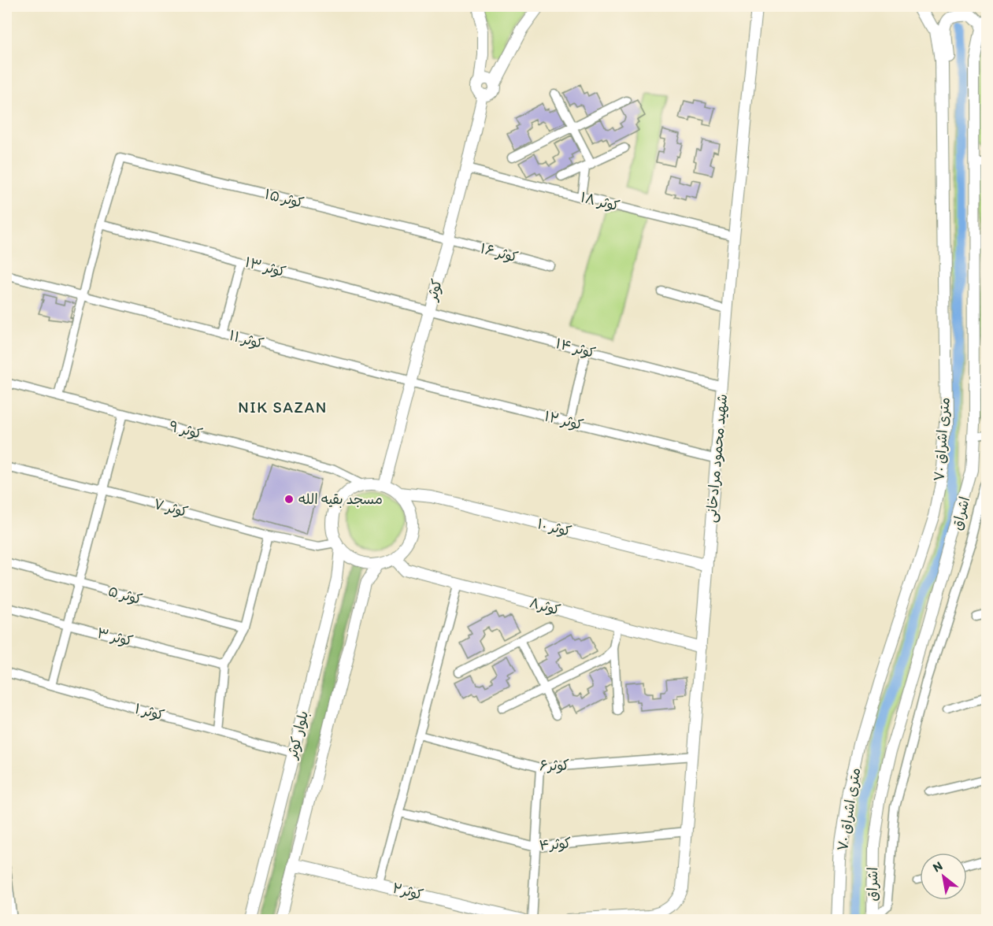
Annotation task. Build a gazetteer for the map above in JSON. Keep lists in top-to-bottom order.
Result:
{
  "streets": {
    "main road": [
      "کوثر",
      "۷۰ متری اشراق",
      "شهید محمود مرادخانی",
      "اشراق",
      "کوثر ۱۰",
      "کوثر۸",
      "بلوار کوثر",
      "کوثر۲"
    ],
    "street": [
      "۱۵ کوثر",
      "کوثر ۱۸",
      "کوثر ۱۶",
      "کوثر ۱۳",
      "کوثر ۱۱",
      "کوثر ۱۴",
      "کوثر ۱۲",
      "کوثر ۹",
      "کوثر ۷",
      "کوثر ۵",
      "کوثر ۳",
      "کوثر ۱",
      "کوثر۶",
      "کوثر۴"
    ]
  },
  "crossings": [
    ["۱۵ کوثر", "کوثر ۱۶"],
    ["۱۵ کوثر", "کوثر ۱۳"],
    ["۱۵ کوثر", "کوثر"],
    ["کوثر ۱۸", "کوثر"],
    ["کوثر ۱۸", "شهید محمود مرادخانی"],
    ["کوثر ۱۶", "کوثر"],
    ["کوثر ۱۳", "کوثر"],
    ["کوثر ۱۳", "کوثر ۱۴"],
    ["کوثر", "کوثر ۱۱"],
    ["کوثر", "کوثر ۱۴"],
    ["کوثر", "کوثر ۱۲"],
    ["کوثر", "کوثر ۹"],
    ["کوثر", "کوثر ۷"],
    ["کوثر", "کوثر ۱۰"],
    ["کوثر", "کوثر۸"],
    ["کوثر", "بلوار کوثر"],
    ["کوثر ۱۱", "کوثر ۱۲"],
    ["کوثر ۱۴", "شهید محمود مرادخانی"],
    ["کوثر ۱۲", "شهید محمود مرادخانی"],
    ["کوثر ۹", "کوثر ۷"],
    ["کوثر ۹", "کوثر ۱۰"],
    ["کوثر ۹", "کوثر۸"],
    ["کوثر ۹", "بلوار کوثر"],
    ["شهید محمود مرادخانی", "کوثر ۱۰"],
    ["شهید محمود مرادخانی", "کوثر۸"],
    ["شهید محمود مرادخانی", "کوثر۶"],
    ["شهید محمود مرادخانی", "کوثر۴"],
    ["کوثر ۷", "کوثر ۱۰"],
    ["کوثر ۷", "کوثر۸"],
    ["کوثر ۷", "بلوار کوثر"],
    ["کوثر ۱۰", "کوثر۸"],
    ["کوثر ۱۰", "بلوار کوثر"],
    ["کوثر۸", "بلوار کوثر"],
    ["کوثر ۱", "بلوار کوثر"],
    ["بلوار کوثر", "کوثر۲"]
  ],
  "districts": ["NIK SAZAN"],
  "places": ["مسجد بقیه الله"],
  "north": "top left"
}
